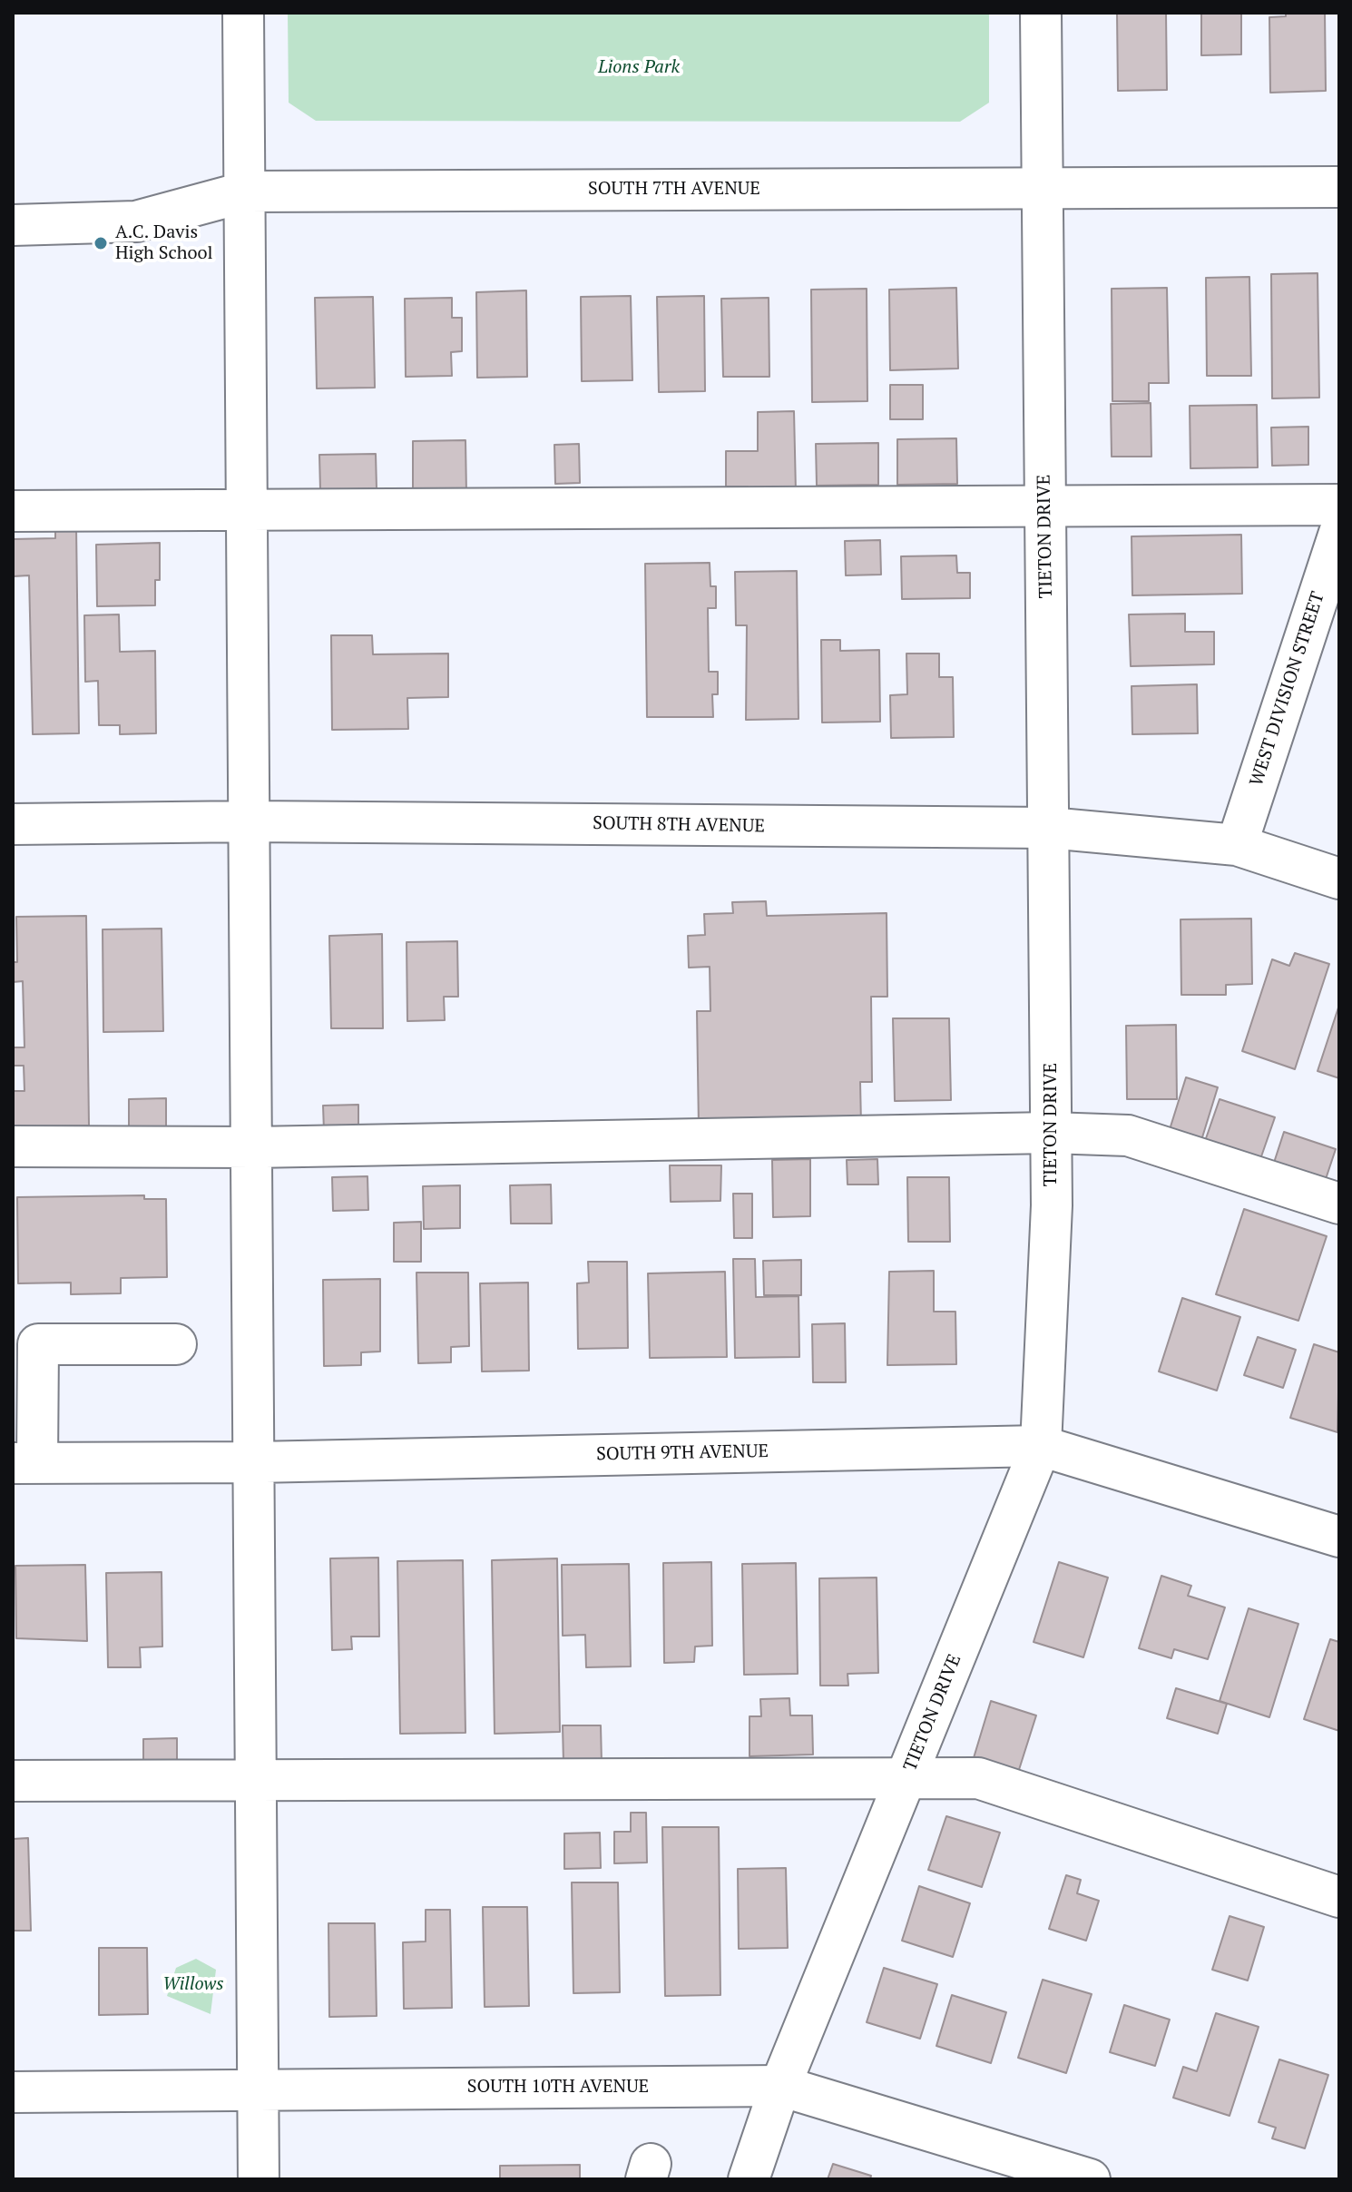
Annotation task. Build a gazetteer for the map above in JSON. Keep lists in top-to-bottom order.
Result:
{
  "streets": {
    "street": [
      "SOUTH 7TH AVENUE",
      "TIETON DRIVE",
      "WEST DIVISION STREET",
      "SOUTH 8TH AVENUE",
      "SOUTH 9TH AVENUE",
      "SOUTH 10TH AVENUE"
    ]
  },
  "crossings": [
    ["SOUTH 7TH AVENUE", "TIETON DRIVE"],
    ["TIETON DRIVE", "SOUTH 8TH AVENUE"],
    ["TIETON DRIVE", "SOUTH 9TH AVENUE"],
    ["TIETON DRIVE", "SOUTH 10TH AVENUE"],
    ["WEST DIVISION STREET", "SOUTH 8TH AVENUE"]
  ],
  "parks": ["Lions Park", "Willows"],
  "places": ["A.C. Davis High School"]
}
